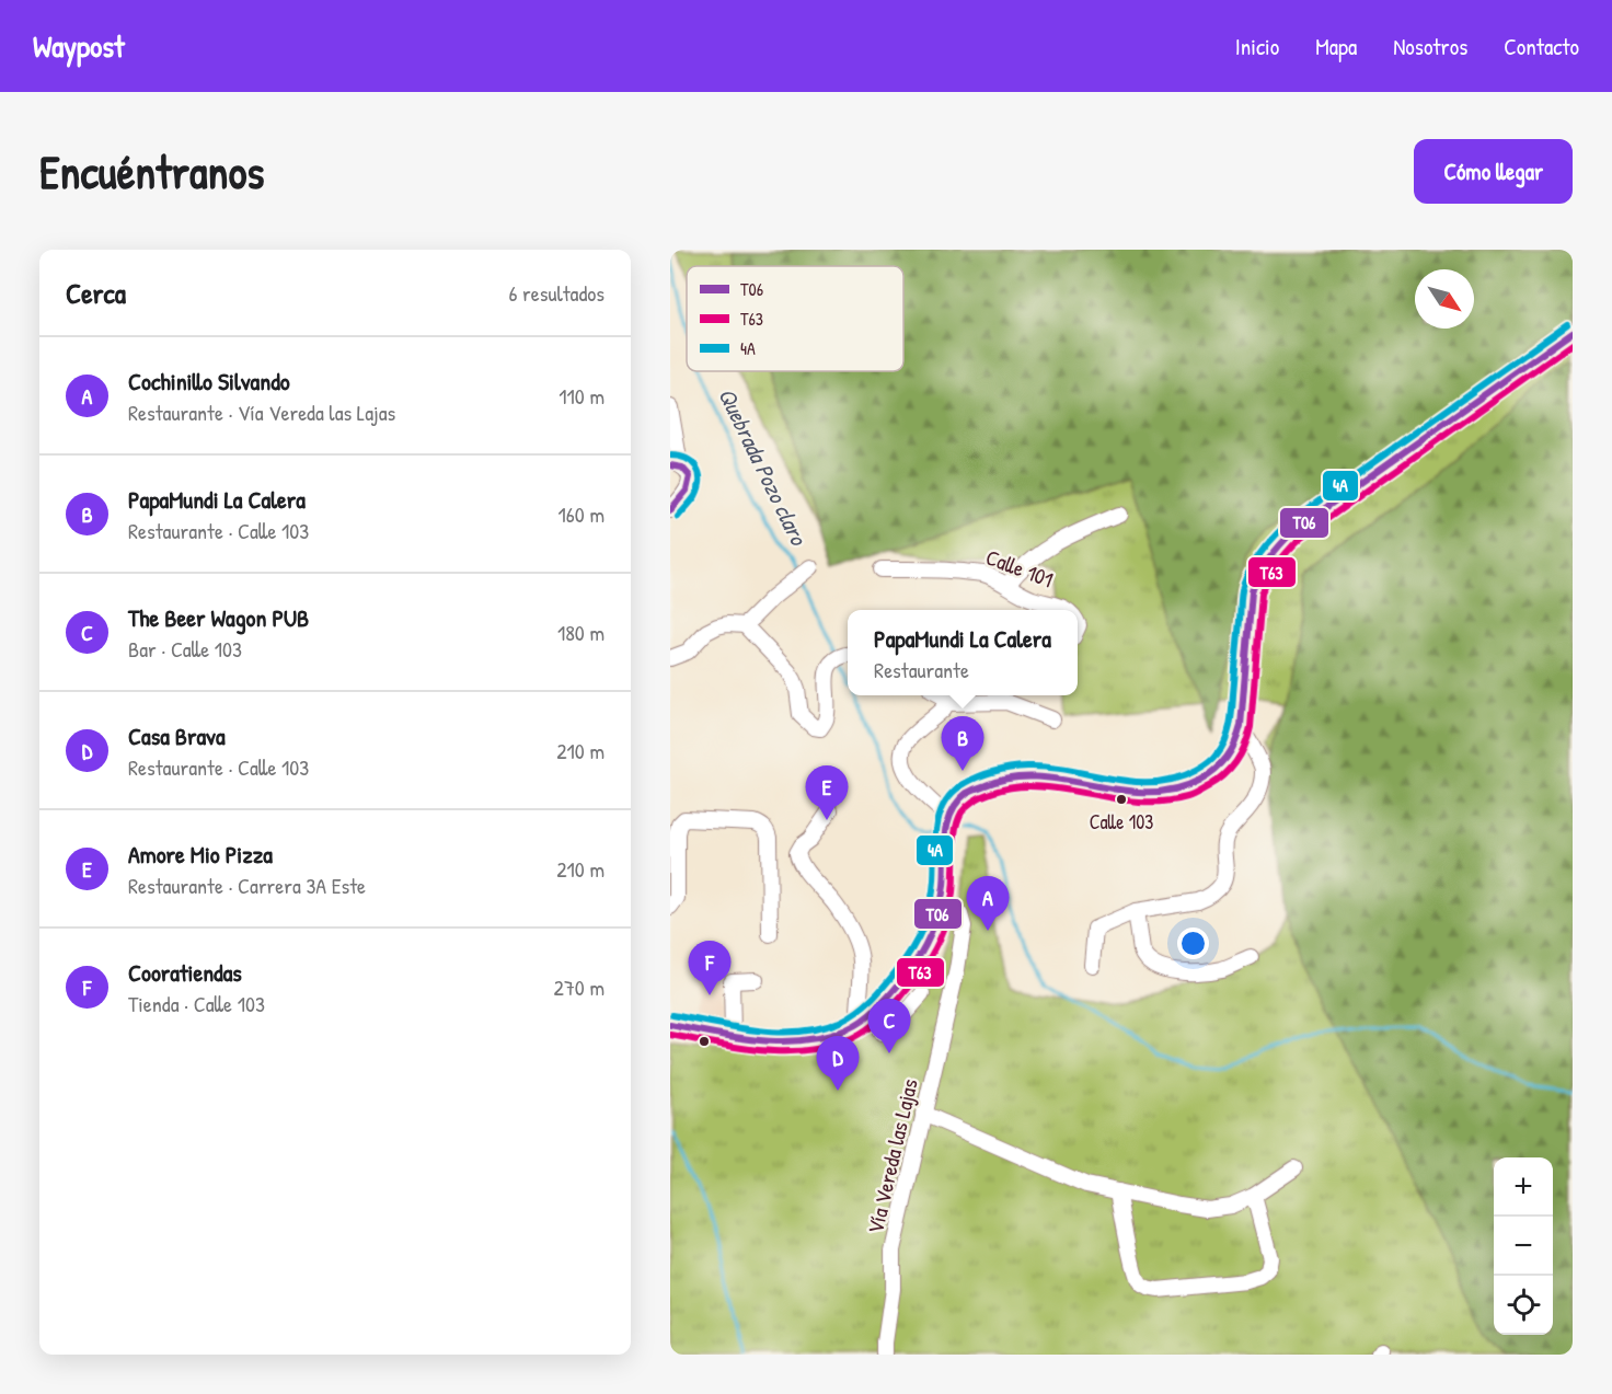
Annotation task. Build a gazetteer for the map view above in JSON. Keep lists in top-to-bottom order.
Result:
{
  "streets": {
    "street": ["Calle 101", "Vía Vereda las Lajas"]
  },
  "water": ["Quebrada Pozo claro"],
  "places": ["Calle 103"],
  "lines": ["transit line 4A", "transit line T06", "transit line T63"],
  "legend": ["T06", "T63", "4A"],
  "north": "bottom right",
  "page": {
    "header": "Waypost",
    "nav": [
      "Inicio",
      "Mapa",
      "Nosotros",
      "Contacto"
    ],
    "buttons": "Cómo llegar",
    "title": "Encuéntranos",
    "heading": ["Cerca", "6 resultados"],
    "list": [
      {
        "mark": "A",
        "name": "Cochinillo Silvando",
        "note": "Restaurante · Vía Vereda las Lajas",
        "value": "110 m"
      },
      {
        "mark": "B",
        "name": "PapaMundi La Calera",
        "note": "Restaurante · Calle 103",
        "value": "160 m"
      },
      {
        "mark": "C",
        "name": "The Beer Wagon PUB",
        "note": "Bar · Calle 103",
        "value": "180 m"
      },
      {
        "mark": "D",
        "name": "Casa Brava",
        "note": "Restaurante · Calle 103",
        "value": "210 m"
      },
      {
        "mark": "E",
        "name": "Amore Mio Pizza",
        "note": "Restaurante · Carrera 3A Este",
        "value": "210 m"
      },
      {
        "mark": "F",
        "name": "Cooratiendas",
        "note": "Tienda · Calle 103",
        "value": "270 m"
      }
    ],
    "popup": ["PapaMundi La Calera", "Restaurante"],
    "pins": [
      "B",
      "E",
      "A",
      "F",
      "C",
      "D"
    ],
    "map_buttons": ["+", "−"]
  }
}
